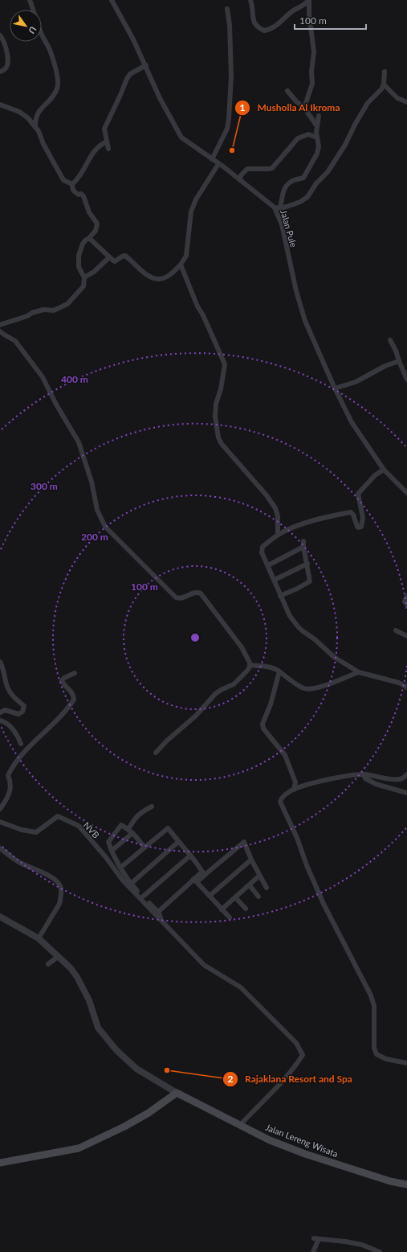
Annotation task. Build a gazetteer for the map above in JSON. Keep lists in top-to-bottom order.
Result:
{
  "streets": {
    "main road": ["Jalan Lereng Wisata"],
    "street": ["Jalan Pule", "NVB"]
  },
  "places": ["Musholla Al Ikroma", "Rajaklana Resort and Spa"],
  "scale_bar": "100 m",
  "north": "bottom right",
  "rings": [
    "400 m",
    "300 m",
    "200 m",
    "100 m"
  ]
}
